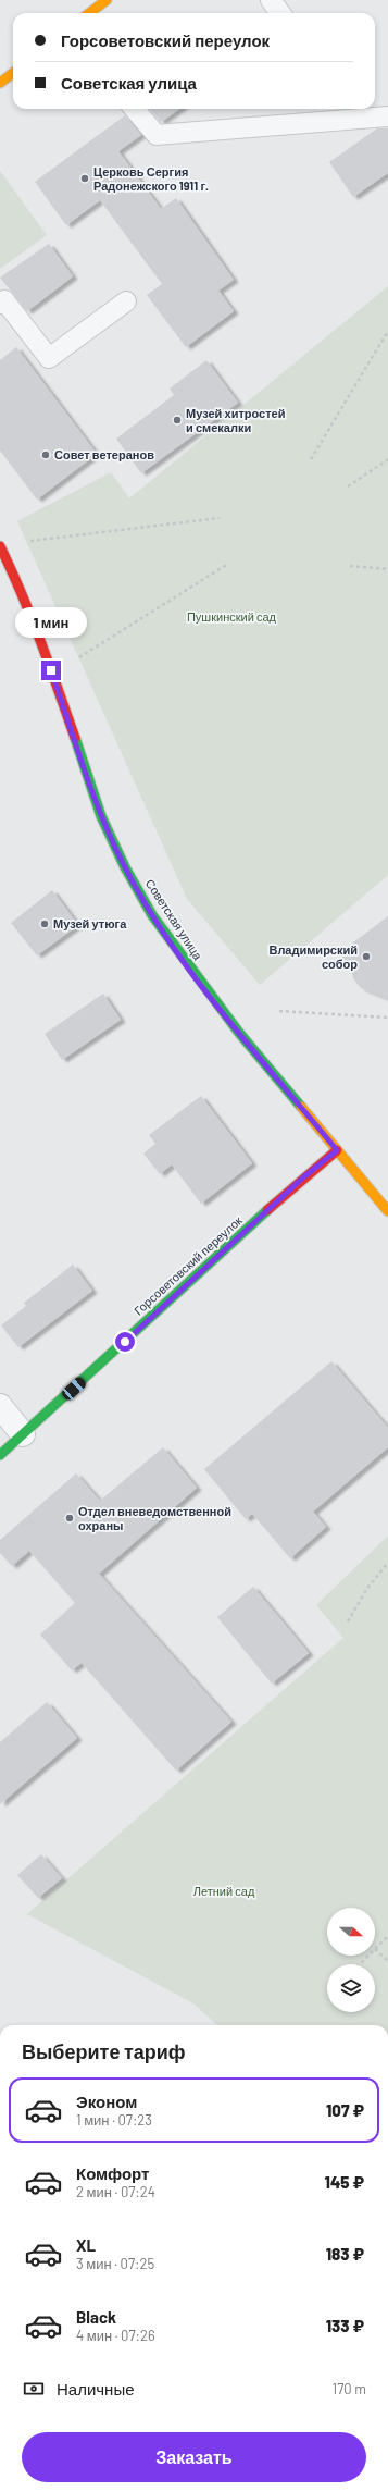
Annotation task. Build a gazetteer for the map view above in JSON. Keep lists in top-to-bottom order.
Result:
{
  "streets": {
    "main road": ["Советская улица", "Горсоветовский переулок"]
  },
  "crossings": [
    ["Советская улица", "Горсоветовский переулок"]
  ],
  "parks": ["Пушкинский сад", "Летний сад"],
  "places": [
    "Церковь Сергия Радонежского 1911 г.",
    "Музей хитростей и смекалки",
    "Совет ветеранов",
    "Музей утюга",
    "Владимирский собор",
    "Отдел вневедомственной охраны"
  ],
  "north": "right",
  "page": {
    "banner": ["Горсоветовский переулок", "Советская улица"],
    "bubble": "1 мин",
    "heading": "Выберите тариф",
    "list": [
      {
        "name": "Эконом",
        "note": "1 мин · 07:23",
        "value": "107 ₽"
      },
      {
        "name": "Комфорт",
        "note": "2 мин · 07:24",
        "value": "145 ₽"
      },
      {
        "name": "XL",
        "note": "3 мин · 07:25",
        "value": "183 ₽"
      },
      {
        "name": "Black",
        "note": "4 мин · 07:26",
        "value": "133 ₽"
      }
    ],
    "pay": ["Наличные", "170 m"],
    "buttons": "Заказать"
  }
}
